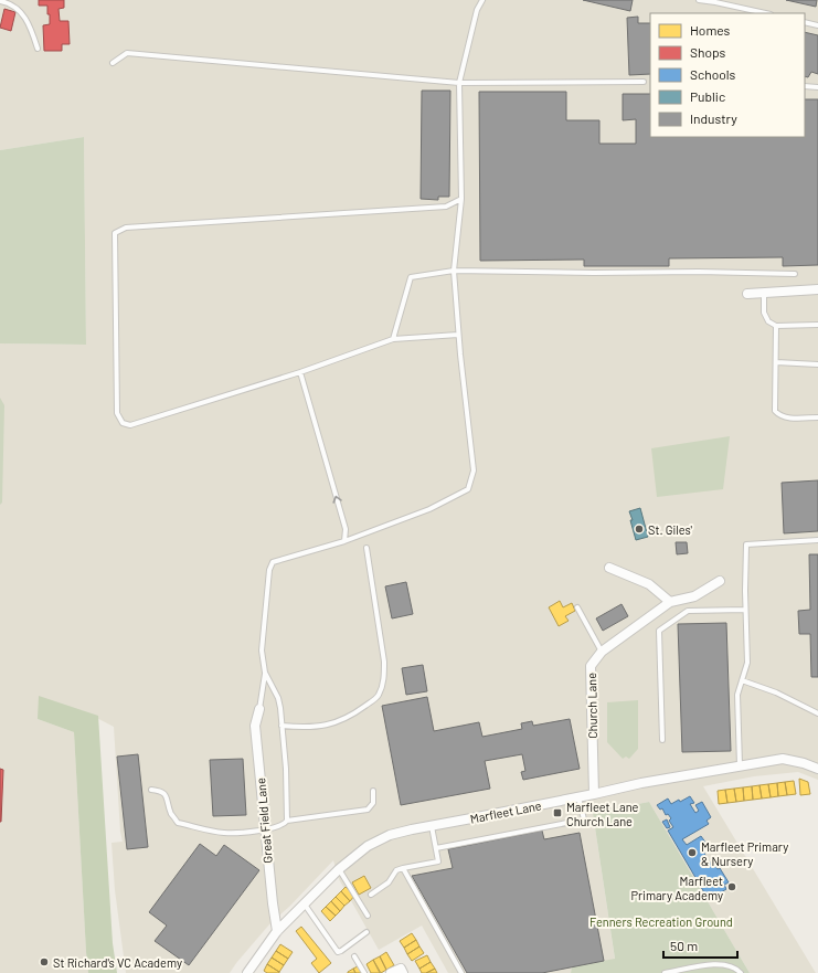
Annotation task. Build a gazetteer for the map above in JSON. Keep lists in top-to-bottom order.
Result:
{
  "streets": {
    "street": ["Church Lane", "Marfleet Lane", "Great Field Lane"]
  },
  "crossings": [
    ["Church Lane", "Marfleet Lane"],
    ["Marfleet Lane", "Great Field Lane"]
  ],
  "parks": ["Fenners Recreation Ground"],
  "places": {
    "other": [
      "St. Giles'",
      "Marfleet Primary & Nursery",
      "Marfleet Primary Academy",
      "St Richard's VC Academy"
    ],
    "transit": ["Marfleet Lane Church Lane"]
  },
  "legend": [
    "Homes",
    "Shops",
    "Schools",
    "Public",
    "Industry"
  ],
  "scale_bar": "50 m"
}
